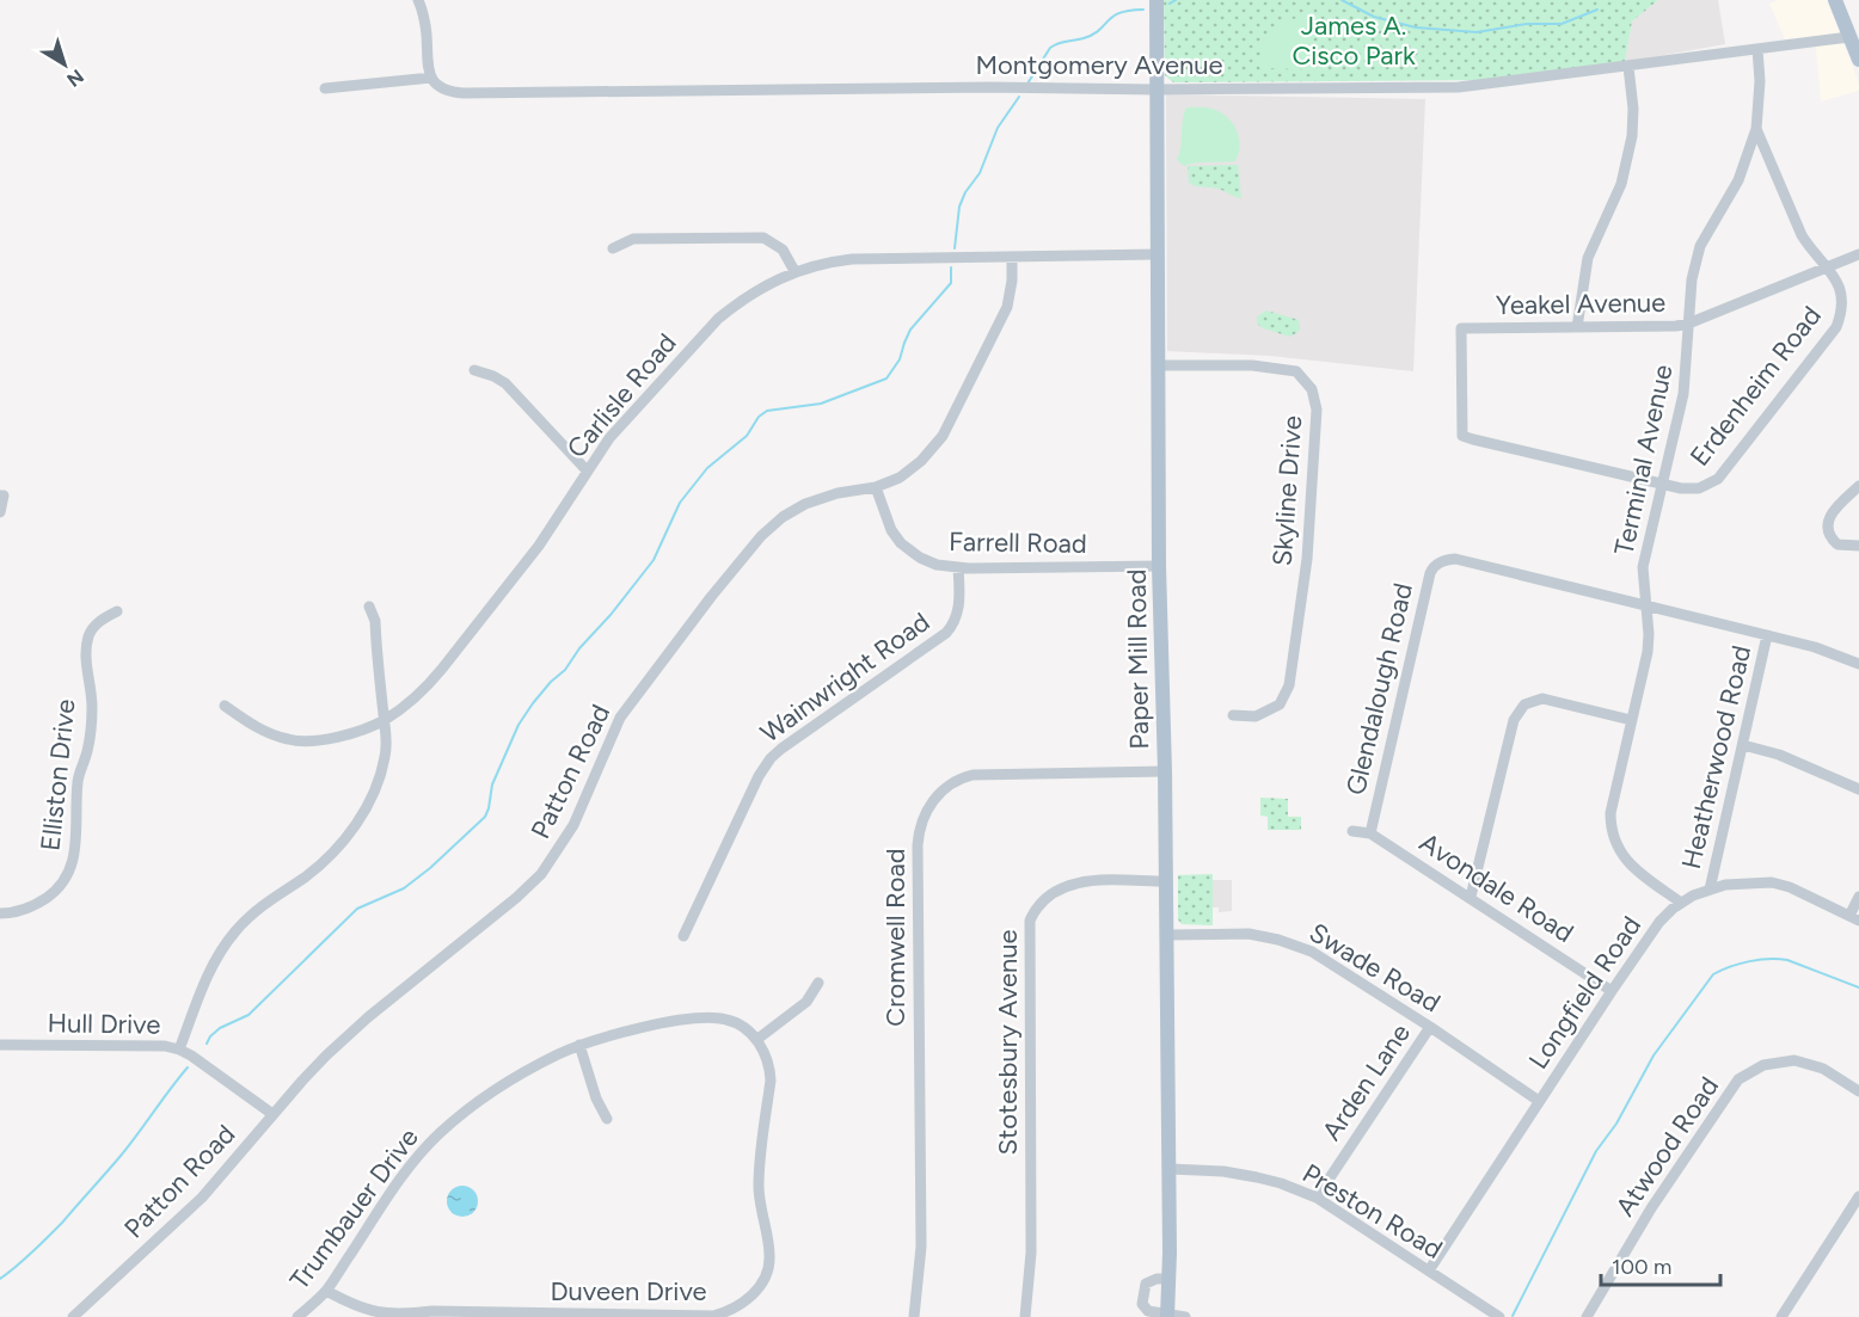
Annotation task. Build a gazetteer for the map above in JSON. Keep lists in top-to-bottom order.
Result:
{
  "streets": {
    "main road": ["Paper Mill Road"],
    "street": [
      "Montgomery Avenue",
      "Yeakel Avenue",
      "Erdenheim Road",
      "Carlisle Road",
      "Terminal Avenue",
      "Skyline Drive",
      "Farrell Road",
      "Wainwright Road",
      "Glendalough Road",
      "Heatherwood Road",
      "Patton Road",
      "Elliston Drive",
      "Avondale Road",
      "Cromwell Road",
      "Swade Road",
      "Longfield Road",
      "Hull Drive",
      "Stotesbury Avenue",
      "Arden Lane",
      "Atwood Road",
      "Trumbauer Drive",
      "Preston Road",
      "Duveen Drive"
    ]
  },
  "crossings": [
    ["Montgomery Avenue", "Terminal Avenue"],
    ["Montgomery Avenue", "Paper Mill Road"],
    ["Yeakel Avenue", "Erdenheim Road"],
    ["Yeakel Avenue", "Terminal Avenue"],
    ["Erdenheim Road", "Terminal Avenue"],
    ["Carlisle Road", "Paper Mill Road"],
    ["Carlisle Road", "Patton Road"],
    ["Terminal Avenue", "Glendalough Road"],
    ["Terminal Avenue", "Longfield Road"],
    ["Skyline Drive", "Paper Mill Road"],
    ["Farrell Road", "Paper Mill Road"],
    ["Farrell Road", "Wainwright Road"],
    ["Farrell Road", "Patton Road"],
    ["Paper Mill Road", "Cromwell Road"],
    ["Paper Mill Road", "Swade Road"],
    ["Paper Mill Road", "Stotesbury Avenue"],
    ["Paper Mill Road", "Preston Road"],
    ["Glendalough Road", "Heatherwood Road"],
    ["Glendalough Road", "Avondale Road"],
    ["Heatherwood Road", "Longfield Road"],
    ["Patton Road", "Hull Drive"],
    ["Avondale Road", "Longfield Road"],
    ["Swade Road", "Longfield Road"],
    ["Swade Road", "Arden Lane"],
    ["Longfield Road", "Preston Road"],
    ["Arden Lane", "Preston Road"],
    ["Trumbauer Drive", "Duveen Drive"]
  ],
  "parks": ["James A. Cisco Park"],
  "scale_bar": "100 m",
  "north": "bottom right"
}
